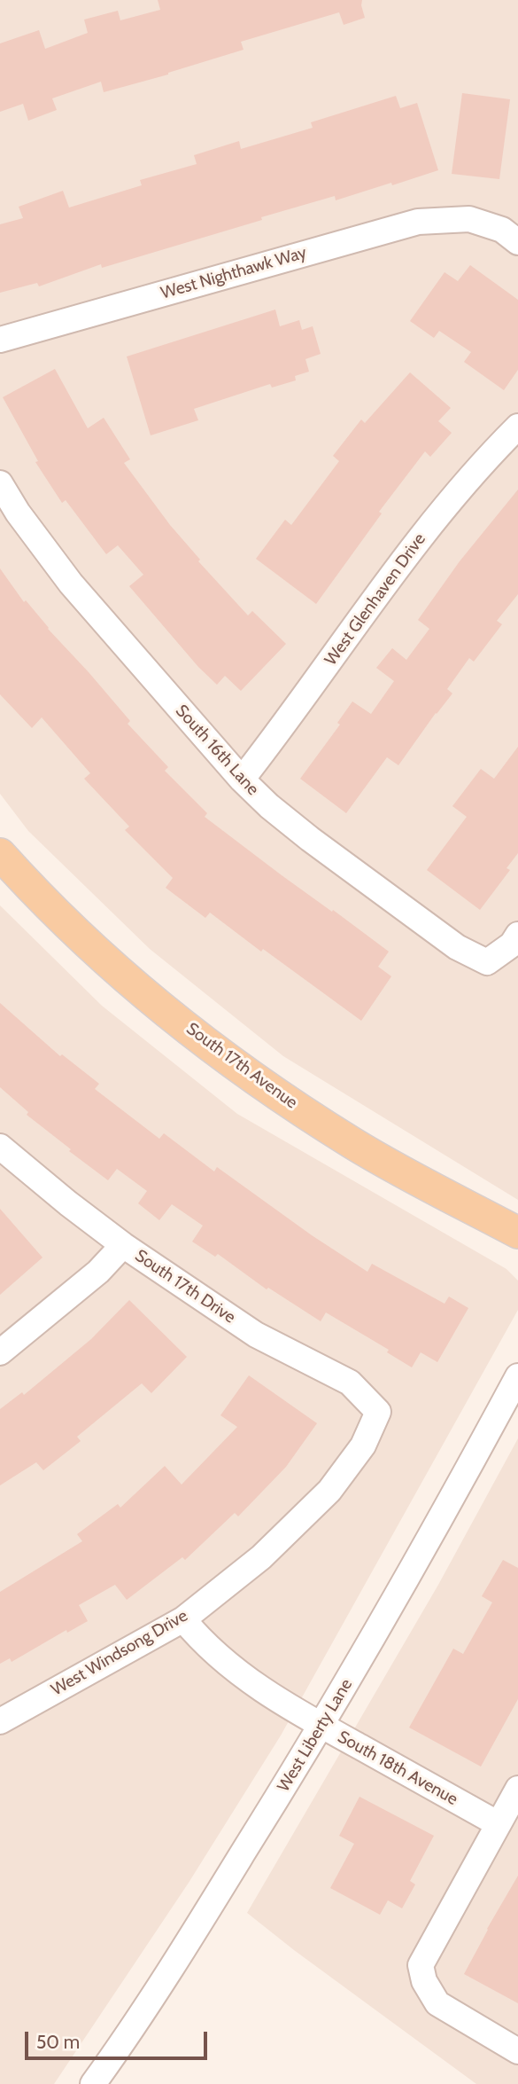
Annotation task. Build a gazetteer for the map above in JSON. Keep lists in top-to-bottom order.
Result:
{
  "streets": {
    "main road": ["South 17th Avenue"],
    "street": [
      "West Nighthawk Way",
      "West Glenhaven Drive",
      "South 16th Lane",
      "South 17th Drive",
      "West Windsong Drive",
      "West Liberty Lane",
      "South 18th Avenue"
    ]
  },
  "crossings": [
    ["West Glenhaven Drive", "South 16th Lane"],
    ["South 17th Drive", "West Windsong Drive"],
    ["West Windsong Drive", "South 18th Avenue"],
    ["West Liberty Lane", "South 18th Avenue"]
  ],
  "scale_bar": "50 m"
}
